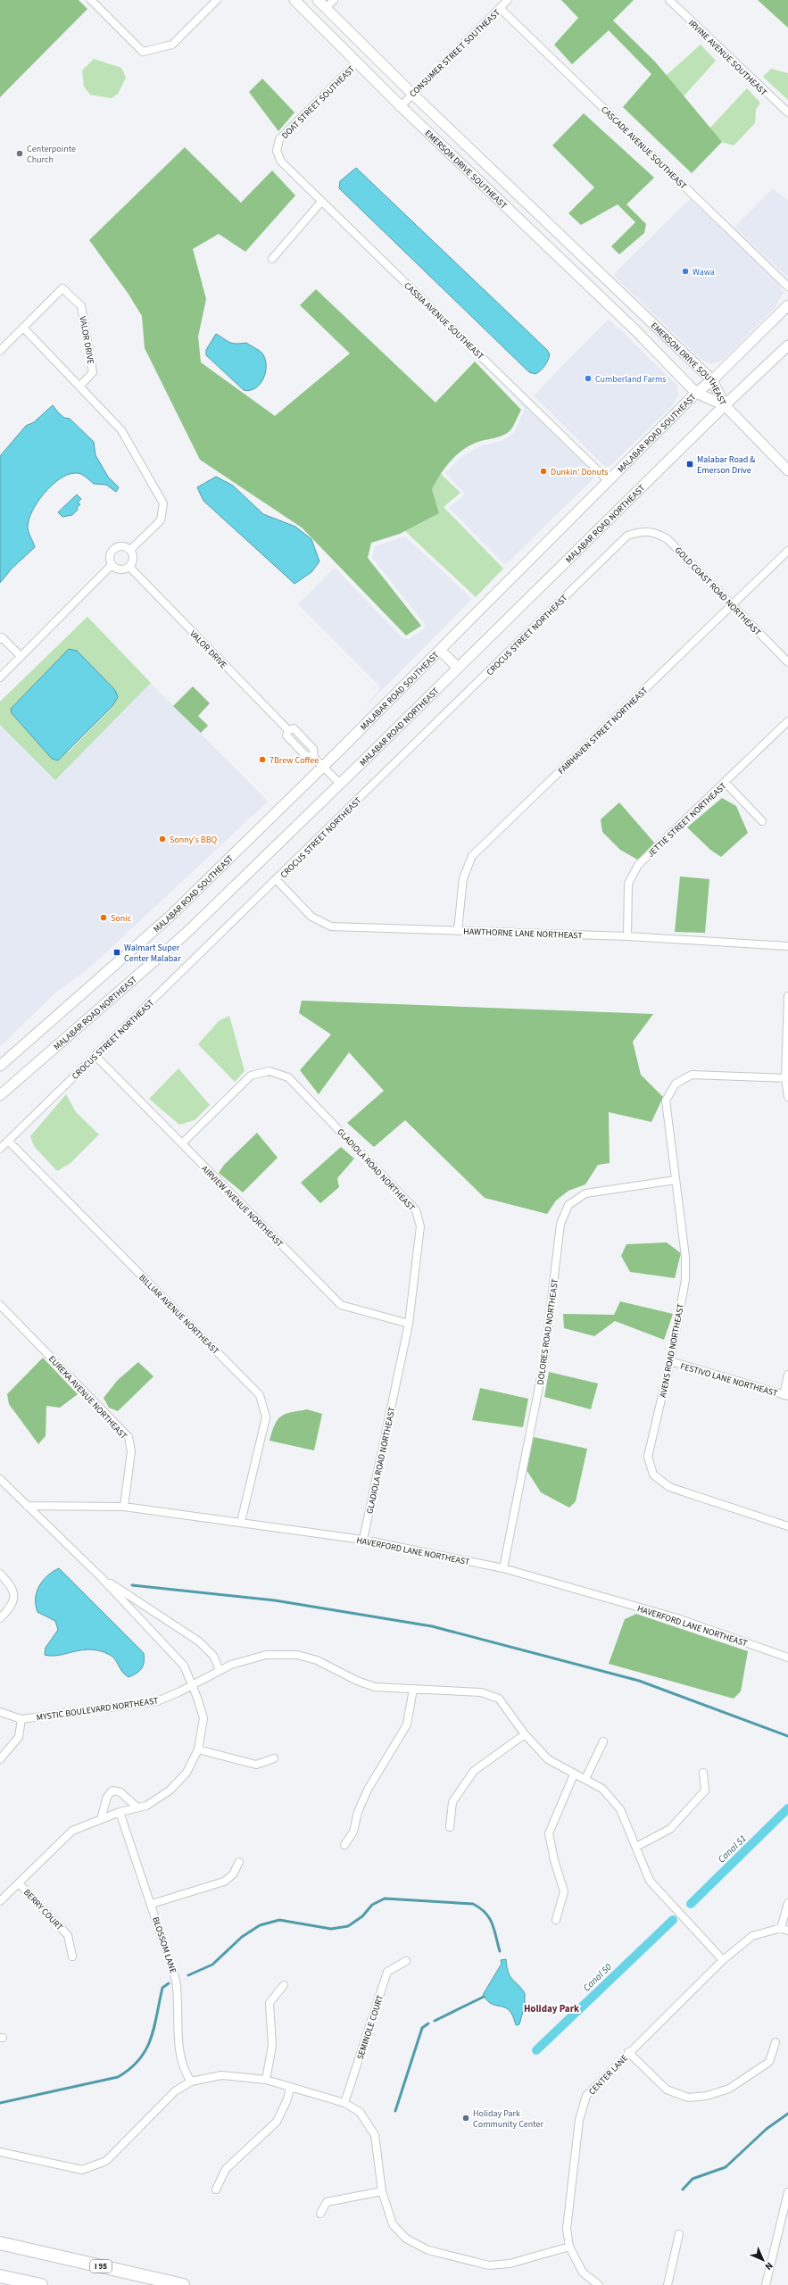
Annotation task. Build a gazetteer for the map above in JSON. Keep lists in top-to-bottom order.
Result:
{
  "streets": {
    "highway": ["I 95"],
    "main road": ["EMERSON DRIVE SOUTHEAST", "MALABAR ROAD SOUTHEAST", "MALABAR ROAD NORTHEAST"],
    "street": [
      "CONSUMER STREET SOUTHEAST",
      "IRVINE AVENUE SOUTHEAST",
      "DOAT STREET SOUTHEAST",
      "CASCADE AVENUE SOUTHEAST",
      "CASSIA AVENUE SOUTHEAST",
      "VALOR DRIVE",
      "GOLD COAST ROAD NORTHEAST",
      "CROCUS STREET NORTHEAST",
      "FAIRHAVEN STREET NORTHEAST",
      "JETTIE STREET NORTHEAST",
      "HAWTHORNE LANE NORTHEAST",
      "GLADIOLA ROAD NORTHEAST",
      "AIRVIEW AVENUE NORTHEAST",
      "BILLIAR AVENUE NORTHEAST",
      "DOLORES ROAD NORTHEAST",
      "AVENS ROAD NORTHEAST",
      "FESTIVO LANE NORTHEAST",
      "EUREKA AVENUE NORTHEAST",
      "HAVERFORD LANE NORTHEAST",
      "MYSTIC BOULEVARD NORTHEAST",
      "BERRY COURT",
      "BLOSSOM LANE",
      "SEMINOLE COURT",
      "CENTER LANE"
    ]
  },
  "crossings": [
    ["CONSUMER STREET SOUTHEAST", "CASCADE AVENUE SOUTHEAST"],
    ["CONSUMER STREET SOUTHEAST", "EMERSON DRIVE SOUTHEAST"],
    ["DOAT STREET SOUTHEAST", "EMERSON DRIVE SOUTHEAST"],
    ["DOAT STREET SOUTHEAST", "CASSIA AVENUE SOUTHEAST"],
    ["EMERSON DRIVE SOUTHEAST", "MALABAR ROAD SOUTHEAST"],
    ["EMERSON DRIVE SOUTHEAST", "MALABAR ROAD NORTHEAST"],
    ["CASSIA AVENUE SOUTHEAST", "MALABAR ROAD SOUTHEAST"],
    ["VALOR DRIVE", "MALABAR ROAD SOUTHEAST"],
    ["VALOR DRIVE", "MALABAR ROAD NORTHEAST"],
    ["GOLD COAST ROAD NORTHEAST", "CROCUS STREET NORTHEAST"],
    ["GOLD COAST ROAD NORTHEAST", "FAIRHAVEN STREET NORTHEAST"],
    ["CROCUS STREET NORTHEAST", "HAWTHORNE LANE NORTHEAST"],
    ["CROCUS STREET NORTHEAST", "AIRVIEW AVENUE NORTHEAST"],
    ["CROCUS STREET NORTHEAST", "BILLIAR AVENUE NORTHEAST"],
    ["FAIRHAVEN STREET NORTHEAST", "HAWTHORNE LANE NORTHEAST"],
    ["JETTIE STREET NORTHEAST", "HAWTHORNE LANE NORTHEAST"],
    ["GLADIOLA ROAD NORTHEAST", "AIRVIEW AVENUE NORTHEAST"],
    ["GLADIOLA ROAD NORTHEAST", "HAVERFORD LANE NORTHEAST"],
    ["BILLIAR AVENUE NORTHEAST", "HAVERFORD LANE NORTHEAST"],
    ["DOLORES ROAD NORTHEAST", "AVENS ROAD NORTHEAST"],
    ["DOLORES ROAD NORTHEAST", "HAVERFORD LANE NORTHEAST"],
    ["AVENS ROAD NORTHEAST", "FESTIVO LANE NORTHEAST"],
    ["EUREKA AVENUE NORTHEAST", "HAVERFORD LANE NORTHEAST"],
    ["MYSTIC BOULEVARD NORTHEAST", "CENTER LANE"]
  ],
  "districts": ["Holiday Park"],
  "water": ["Canal 51", "Canal 50"],
  "places": {
    "other": [
      "Centerpointe Church",
      "Wawa",
      "Cumberland Farms",
      "Dunkin' Donuts",
      "7Brew Coffee",
      "Sonny's BBQ",
      "Sonic",
      "Holiday Park Community Center"
    ],
    "transit": ["Malabar Road & Emerson Drive", "Walmart Super Center Malabar"]
  },
  "north": "bottom right"
}
